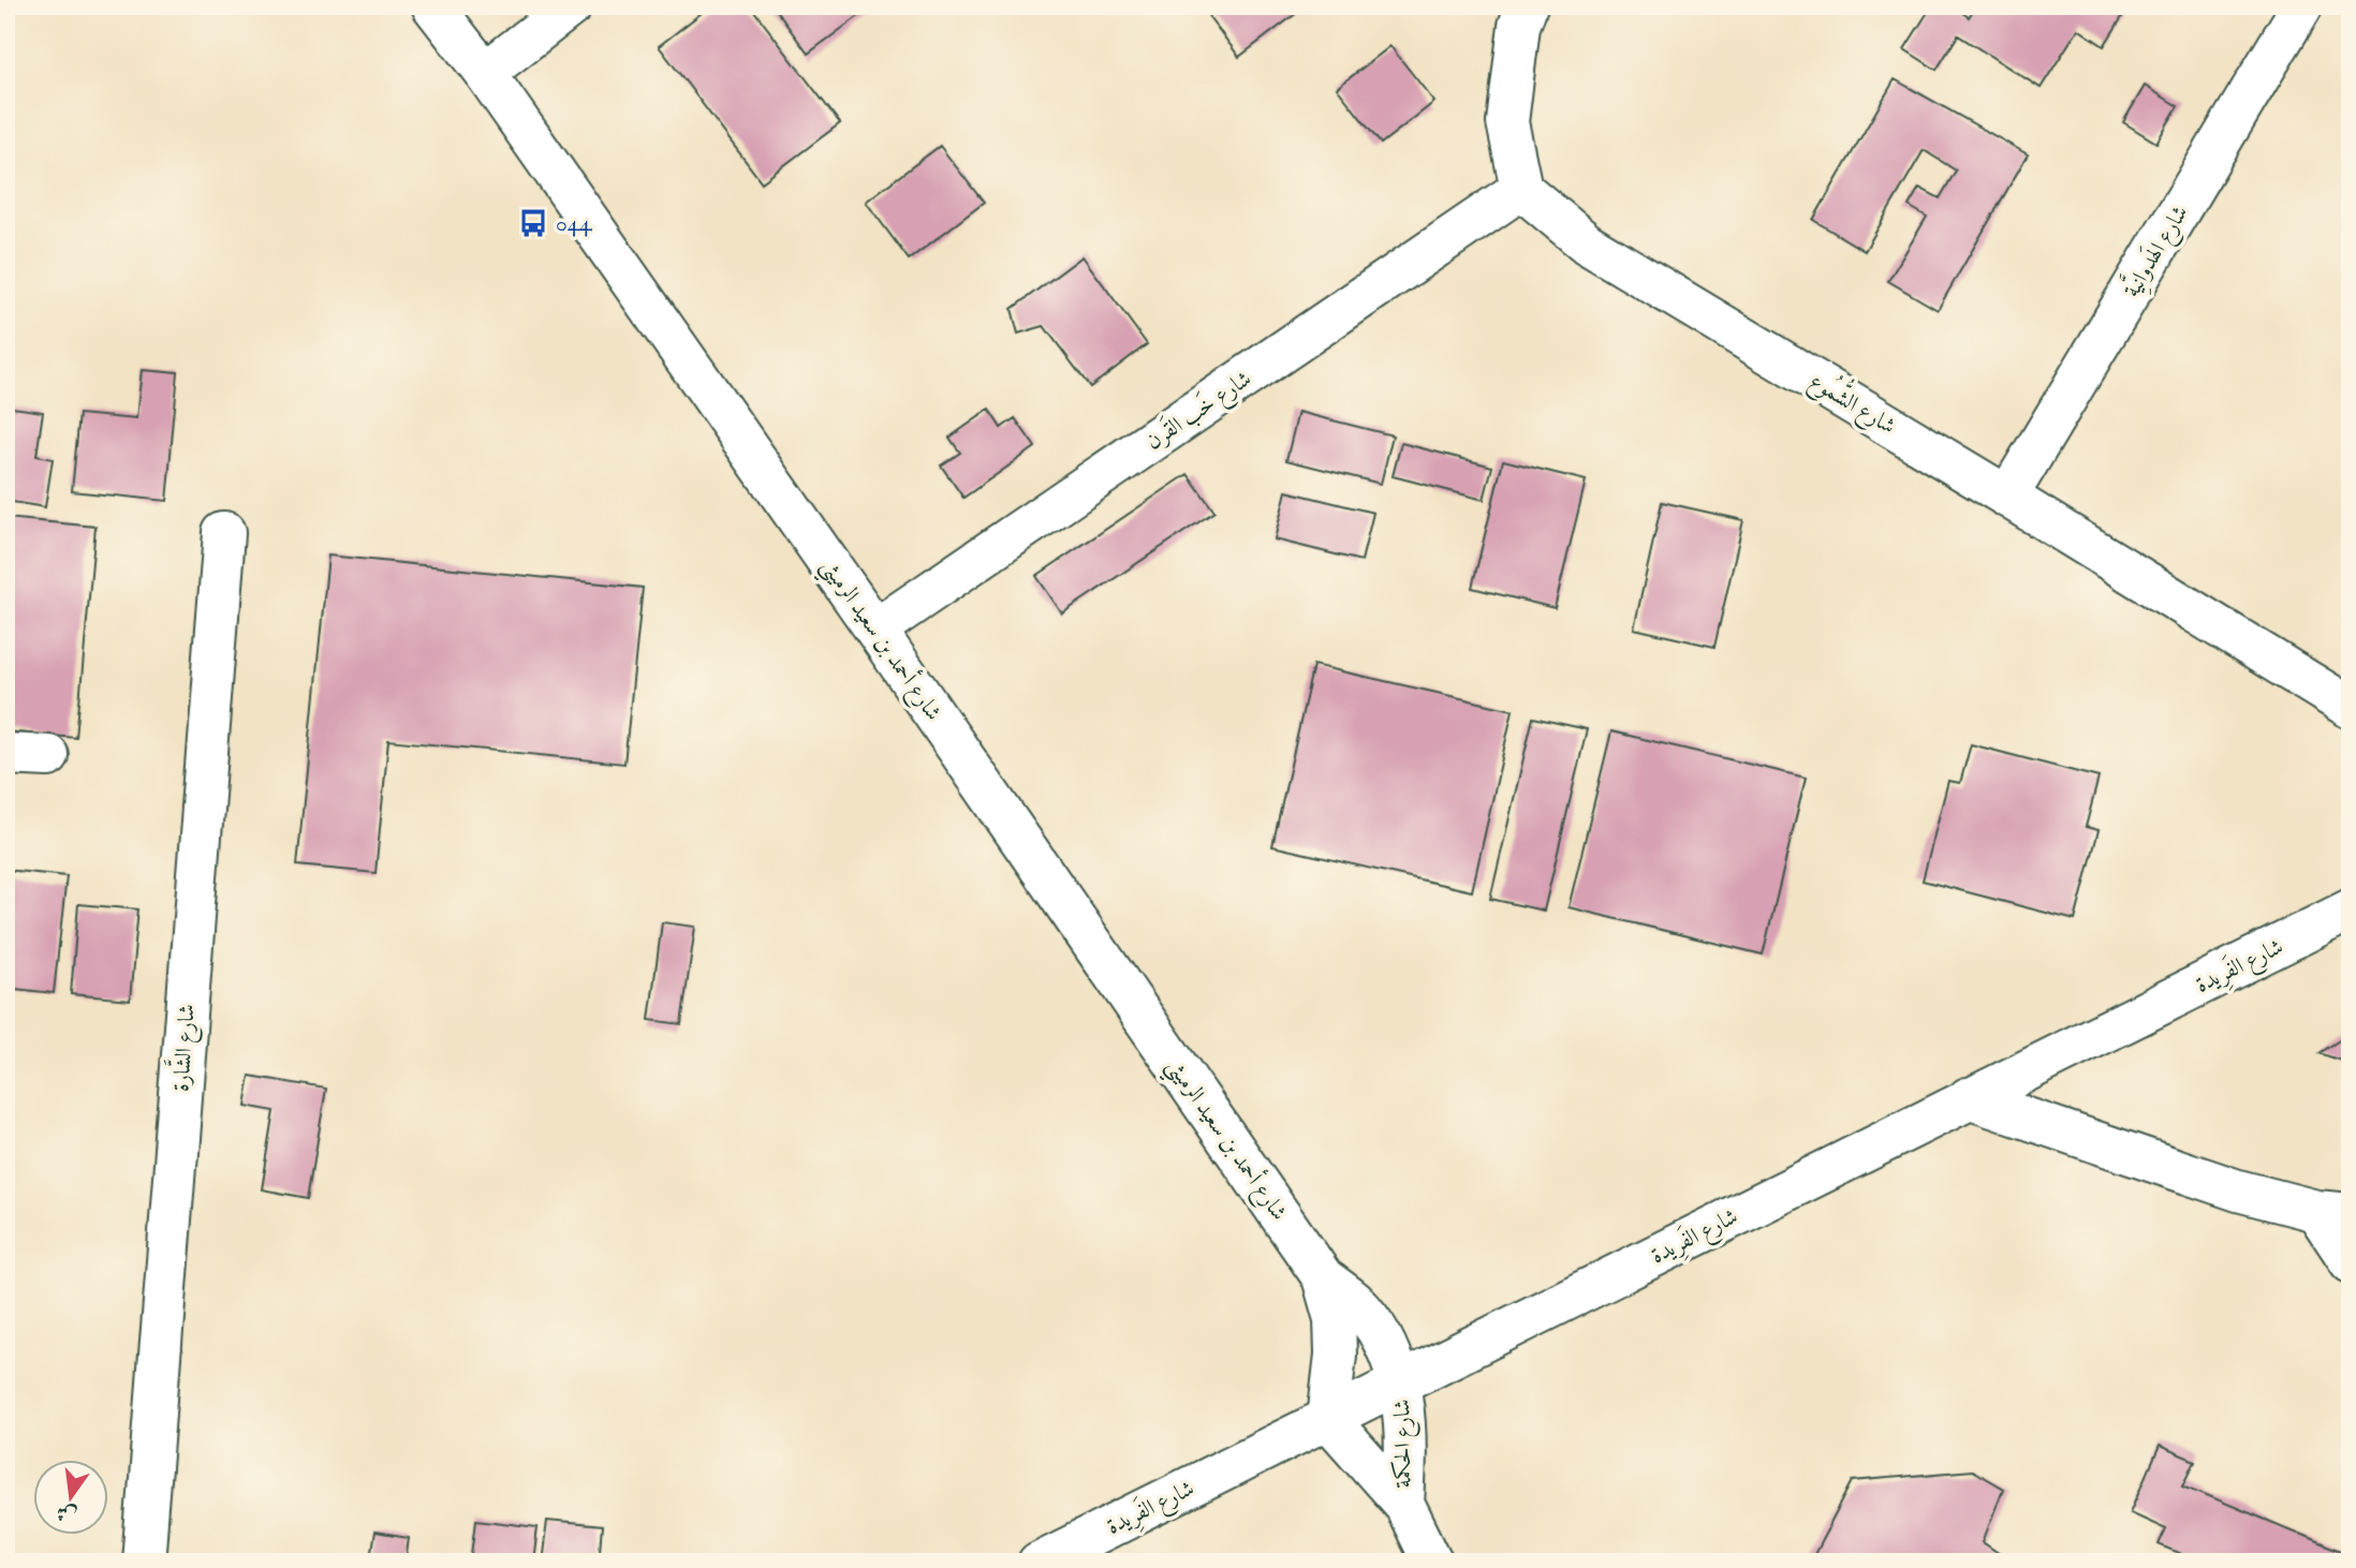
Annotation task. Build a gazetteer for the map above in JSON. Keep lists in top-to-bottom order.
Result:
{
  "streets": {
    "street": [
      "شارع الهَدوانِيَّة",
      "شارع الشُّمُوع",
      "شارع خَب القَرن",
      "شارع أحمد بن سعيد الرميثي",
      "شارع الفَرِيدة",
      "شارع الشَّارة",
      "شارع الحكمة"
    ]
  },
  "crossings": [
    ["شارع الهَدوانِيَّة", "شارع الشُّمُوع"],
    ["شارع الشُّمُوع", "شارع خَب القَرن"],
    ["شارع خَب القَرن", "شارع أحمد بن سعيد الرميثي"],
    ["شارع أحمد بن سعيد الرميثي", "شارع الفَرِيدة"],
    ["شارع أحمد بن سعيد الرميثي", "شارع الحكمة"],
    ["شارع الفَرِيدة", "شارع الحكمة"]
  ],
  "places": {
    "bus stop": ["044"]
  },
  "north": "bottom"
}
